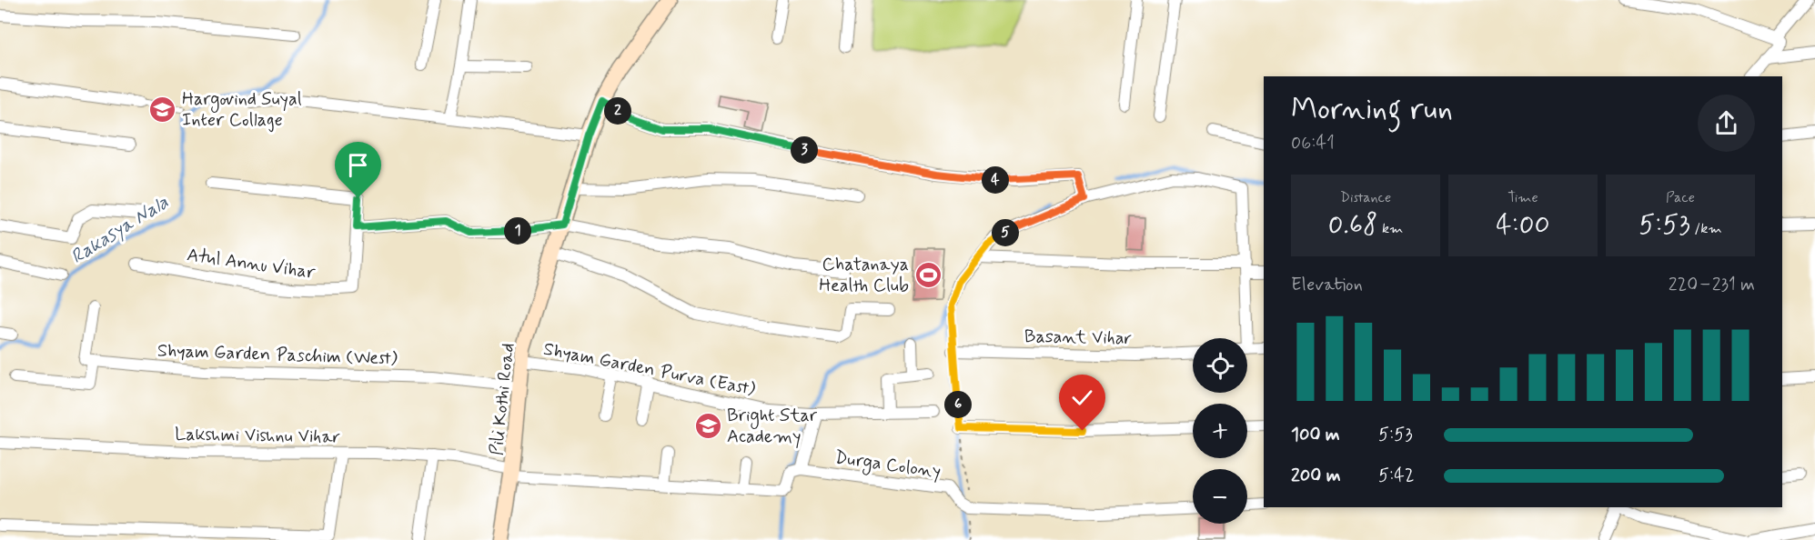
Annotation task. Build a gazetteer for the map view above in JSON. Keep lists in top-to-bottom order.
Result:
{
  "streets": {
    "street": [
      "Atul Annu Vihar",
      "Basant Vihar",
      "Shyam Garden Paschim (West)",
      "Shyam Garden Purva (East)",
      "Pili Kothi Road",
      "Lakshmi Vishnu Vihar",
      "Durga Colony"
    ]
  },
  "crossings": [
    ["Shyam Garden Paschim (West)", "Pili Kothi Road"],
    ["Shyam Garden Purva (East)", "Pili Kothi Road"],
    ["Pili Kothi Road", "Lakshmi Vishnu Vihar"]
  ],
  "water": ["Rakasya Nala"],
  "places": {
    "school or university": ["Hargovind Suyal Inter Collage", "Bright Star Academy"],
    "sports": ["Chatanaya Health Club"]
  },
  "page": {
    "heading": ["Morning run", "06:41"],
    "pins": [
      "2",
      "3",
      "4",
      "1",
      "5",
      "6"
    ],
    "stats": [
      ["Distance", "0.68 km"],
      ["Time", "4:00"],
      ["Pace", "5:53 /km"]
    ],
    "chart": ["Elevation", "220–231 m"],
    "map_buttons": ["+", "−"],
    "list": [
      {
        "name": "100 m",
        "note": "5:53"
      },
      {
        "name": "200 m",
        "note": "5:42"
      }
    ]
  }
}
